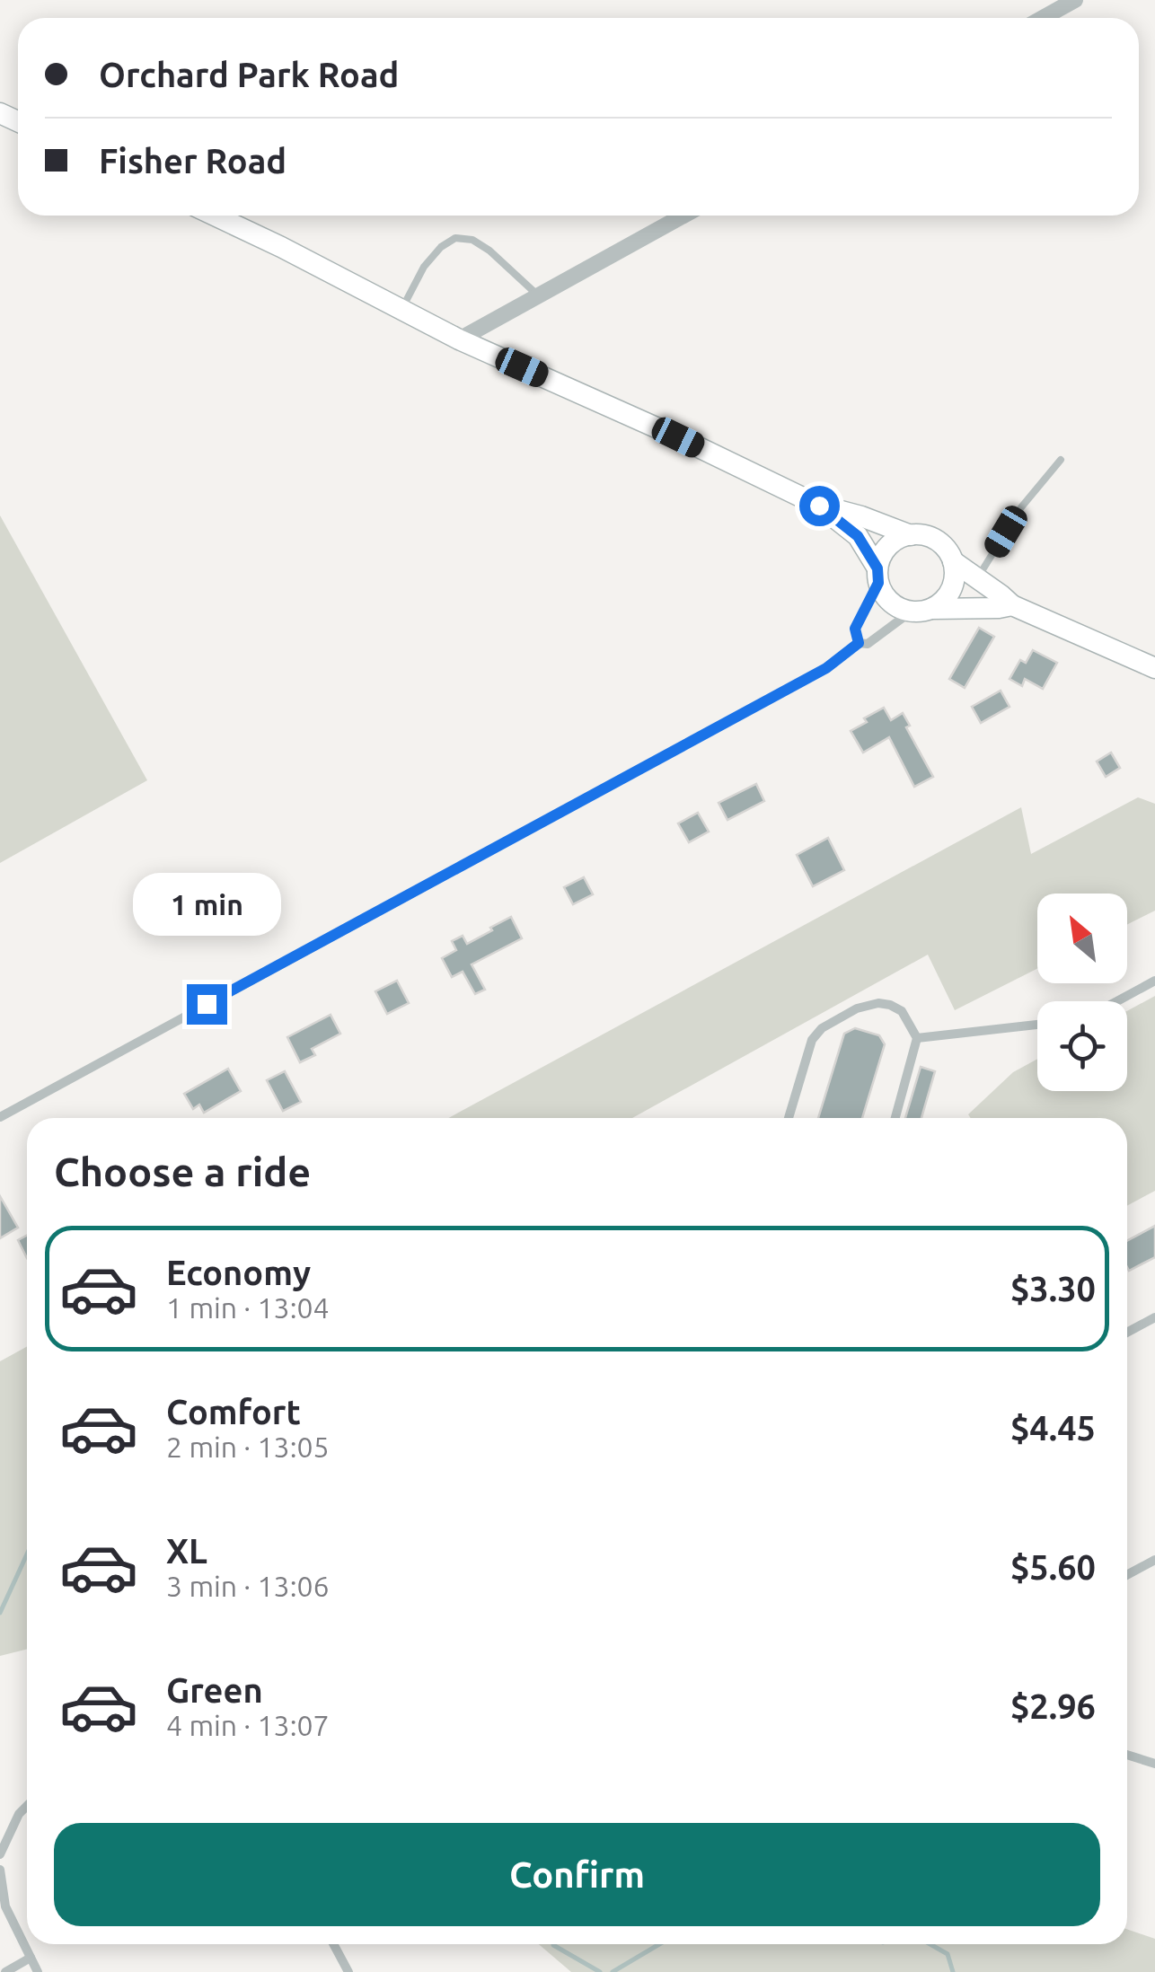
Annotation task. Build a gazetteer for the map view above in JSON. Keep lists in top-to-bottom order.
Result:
{
  "north": "top left",
  "page": {
    "banner": ["Orchard Park Road", "Fisher Road"],
    "bubble": "1 min",
    "heading": "Choose a ride",
    "list": [
      {
        "name": "Economy",
        "note": "1 min · 13:04",
        "value": "$3.30"
      },
      {
        "name": "Comfort",
        "note": "2 min · 13:05",
        "value": "$4.45"
      },
      {
        "name": "XL",
        "note": "3 min · 13:06",
        "value": "$5.60"
      },
      {
        "name": "Green",
        "note": "4 min · 13:07",
        "value": "$2.96"
      }
    ],
    "buttons": "Confirm"
  }
}
